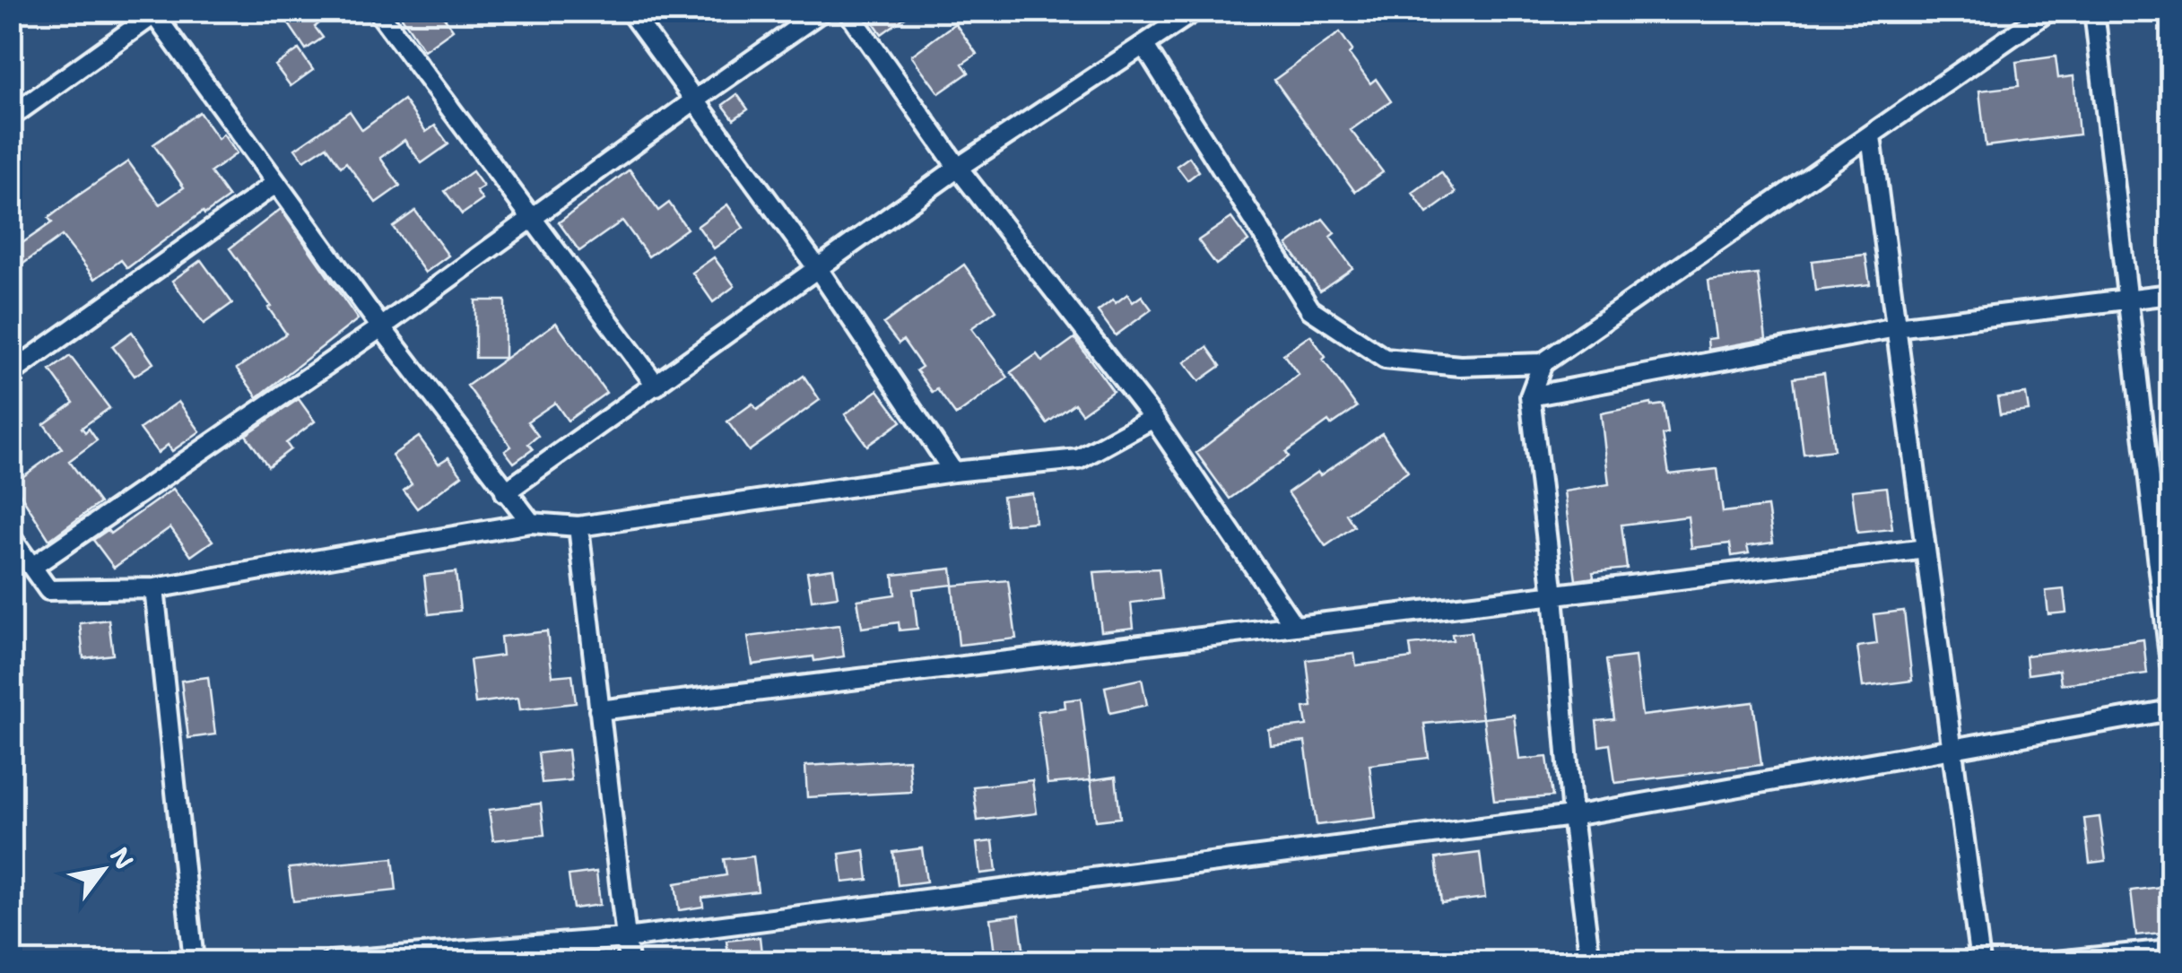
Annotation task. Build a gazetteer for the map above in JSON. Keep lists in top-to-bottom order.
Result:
{
  "north": "top right"
}
